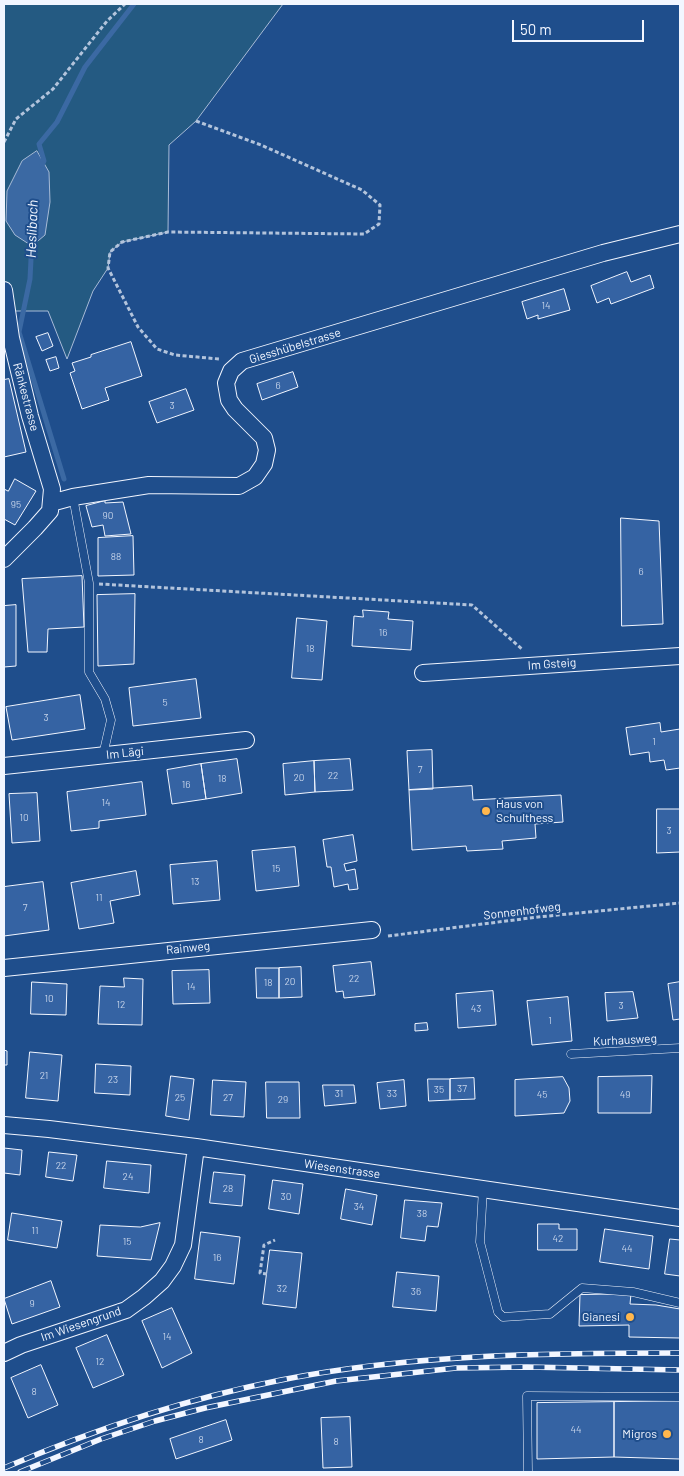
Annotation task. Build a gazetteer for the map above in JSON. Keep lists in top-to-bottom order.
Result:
{
  "streets": {
    "street": [
      "Giesshübelstrasse",
      "Ränkestrasse",
      "Im Gsteig",
      "Im Lägi",
      "Rainweg",
      "Wiesenstrasse",
      "Im Wiesengrund"
    ],
    "lane": ["Kurhausweg"],
    "path": ["Sonnenhofweg"]
  },
  "crossings": [
    ["Giesshübelstrasse", "Ränkestrasse"],
    ["Sonnenhofweg", "Rainweg"],
    ["Wiesenstrasse", "Im Wiesengrund"]
  ],
  "water": ["Heslibach"],
  "places": ["Haus von Schulthess", "Gianesi", "Migros"],
  "house_numbers": [
    "14",
    "6",
    "3",
    "95",
    "90",
    "88",
    "6",
    "16",
    "18",
    "5",
    "3",
    "1",
    "7",
    "22",
    "20",
    "18",
    "16",
    "14",
    "10",
    "3",
    "15",
    "13",
    "11",
    "7",
    "22",
    "20",
    "18",
    "14",
    "10",
    "12",
    "3",
    "43",
    "1",
    "21",
    "23",
    "37",
    "35",
    "31",
    "33",
    "45",
    "49",
    "25",
    "27",
    "29",
    "22",
    "24",
    "28",
    "30",
    "34",
    "38",
    "11",
    "42",
    "15",
    "44",
    "16",
    "32",
    "36",
    "9",
    "14",
    "12",
    "8",
    "44",
    "8",
    "8"
  ],
  "scale_bar": "50 m"
}
